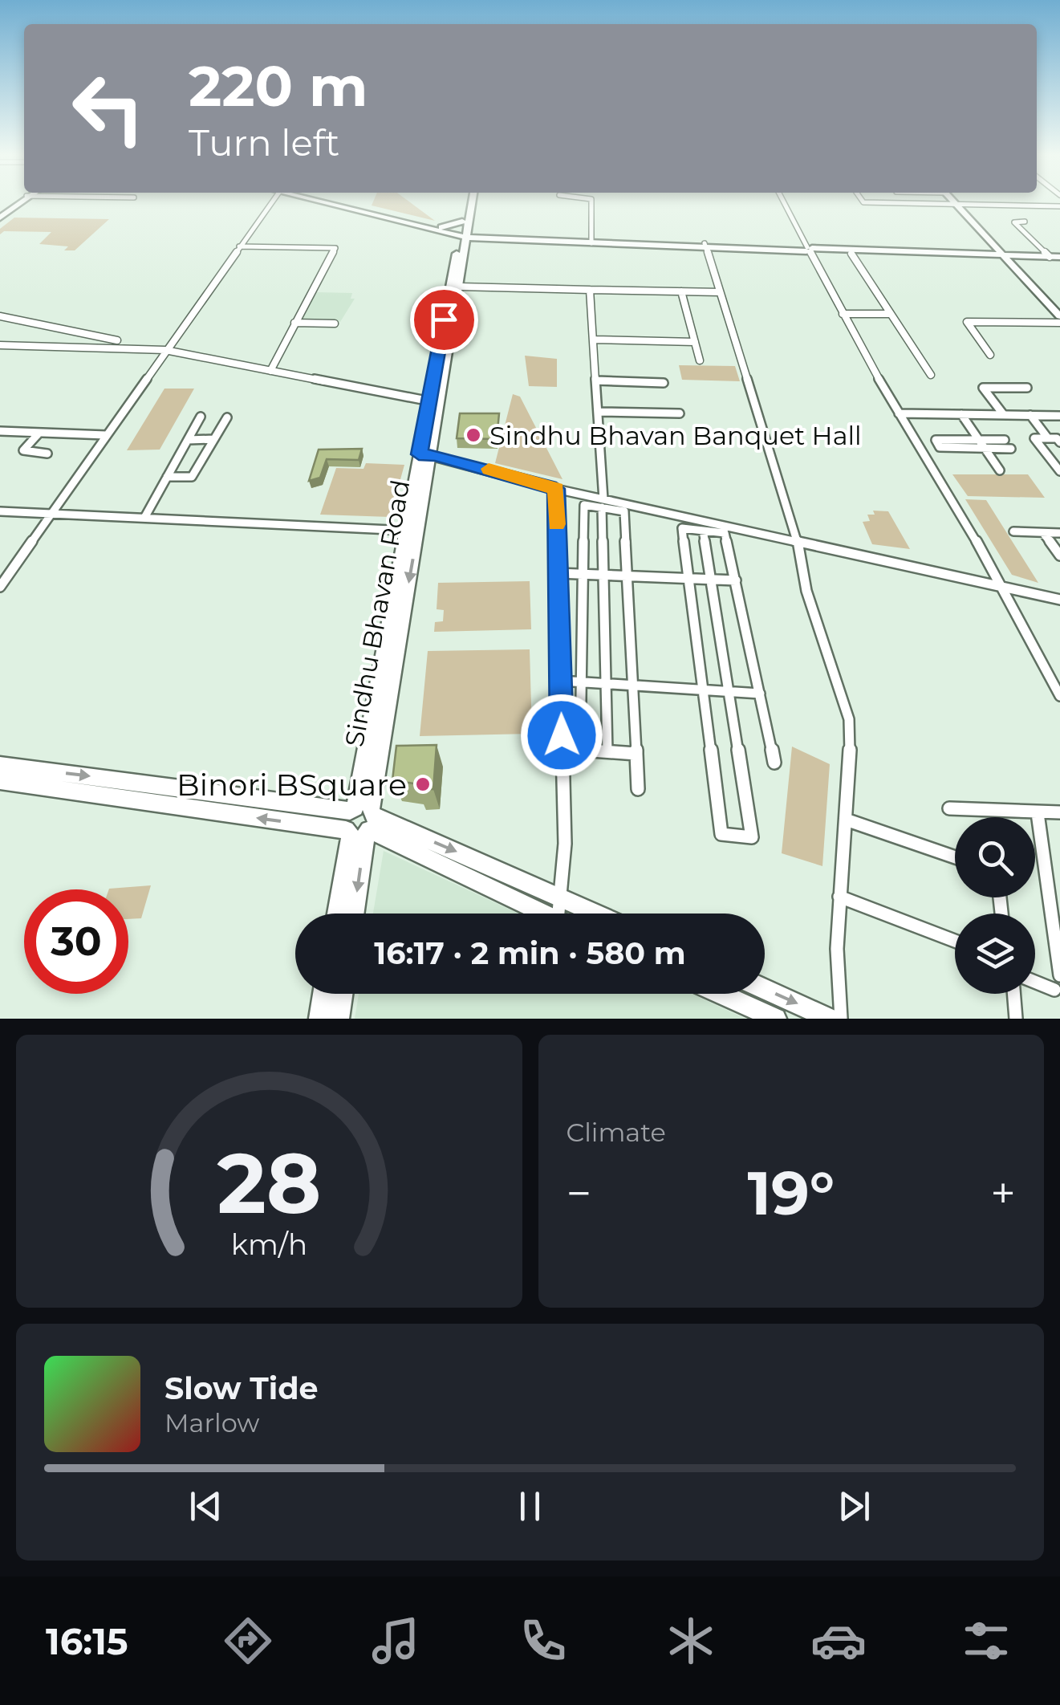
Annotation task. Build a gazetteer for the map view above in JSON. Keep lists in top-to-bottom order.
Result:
{
  "streets": {
    "main road": ["Sindhu Bhavan Road"]
  },
  "places": ["Sindhu Bhavan Banquet Hall", "Binori BSquare"],
  "page": {
    "turn": ["220 m", "Turn left"],
    "limit": "30",
    "trip": "16:17 · 2 min · 580 m",
    "tile": "Climate",
    "heat": ["−", "19°", "+"],
    "song": ["Slow Tide", "Marlow"],
    "tabs": "16:15",
    "gauge": ["28", "km/h"]
  }
}
